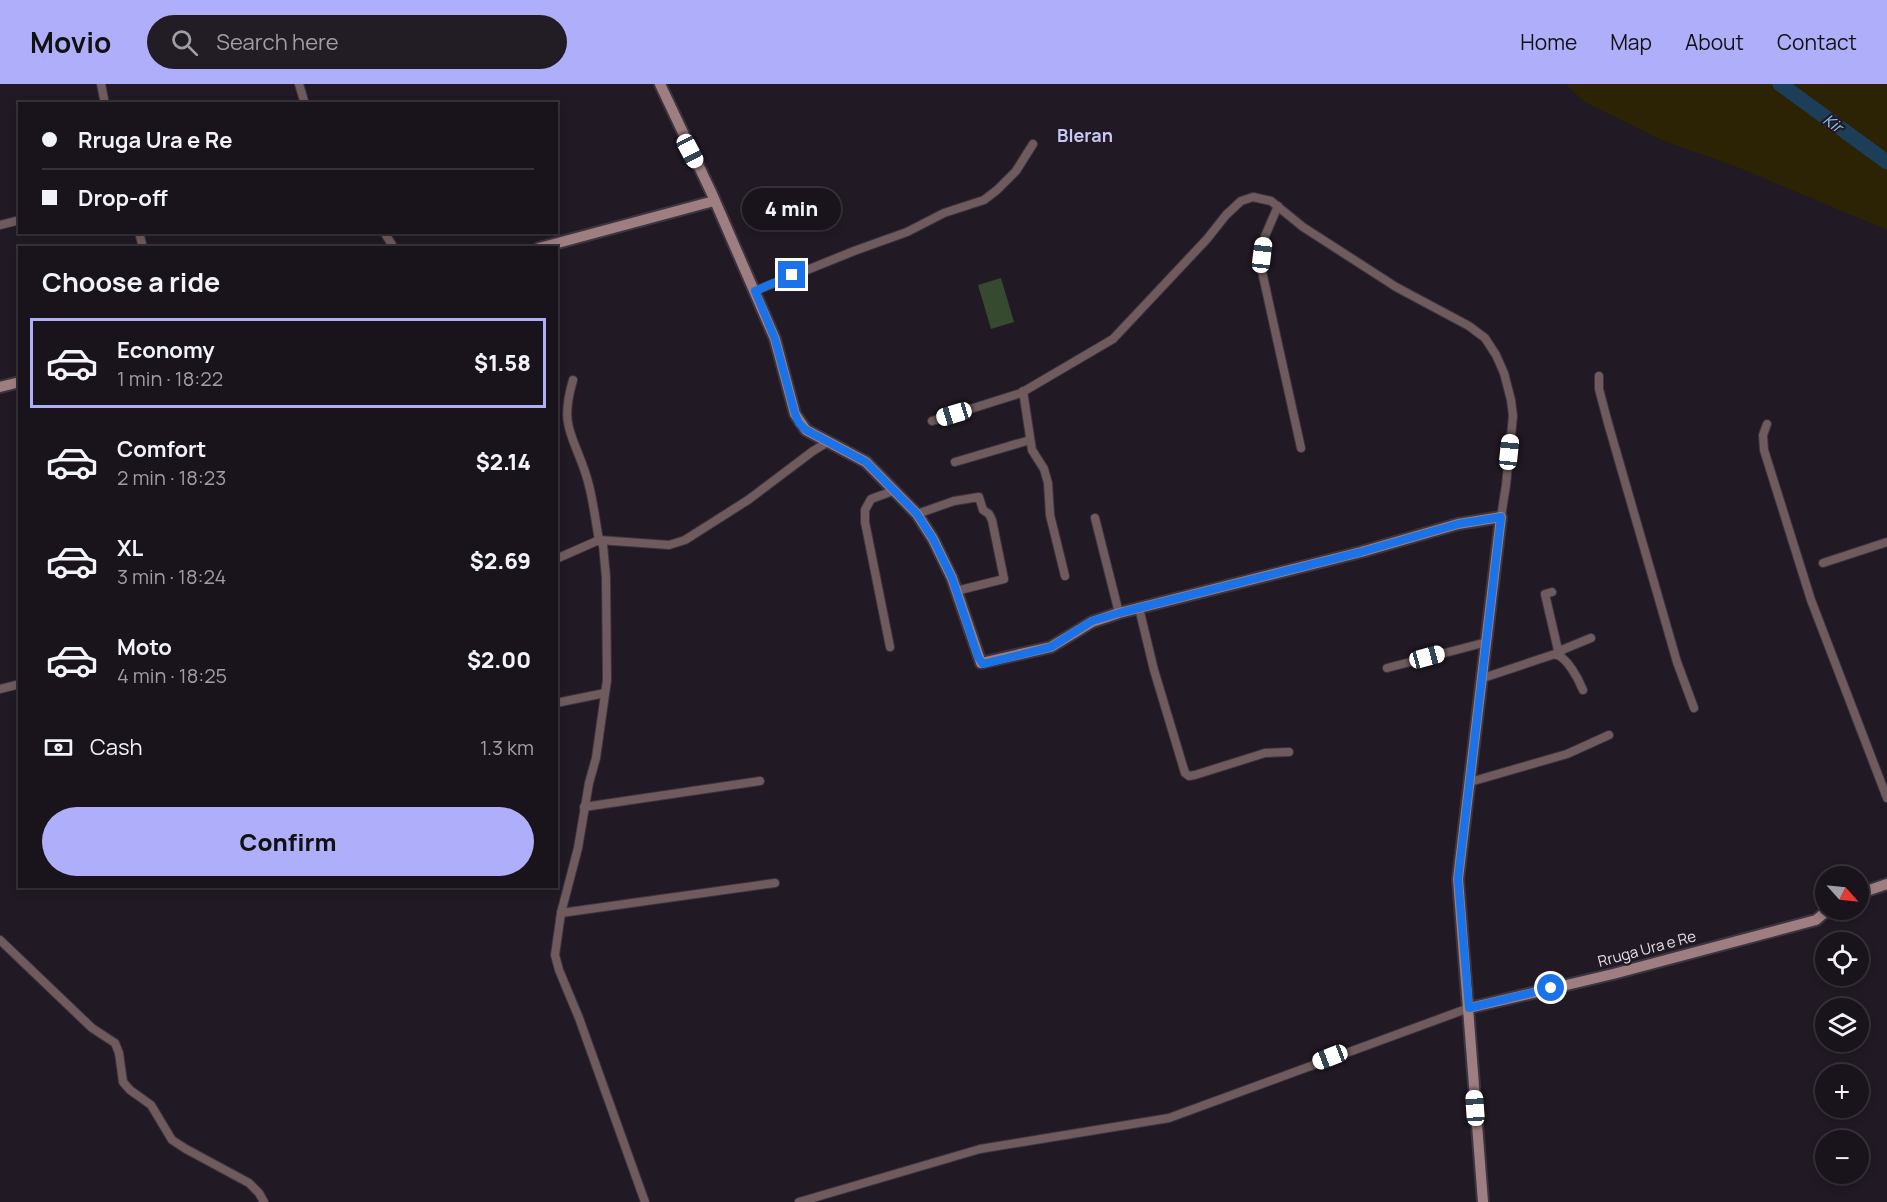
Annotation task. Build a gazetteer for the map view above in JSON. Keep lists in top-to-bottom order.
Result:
{
  "streets": {
    "street": ["Rruga Ura e Re"]
  },
  "districts": ["Bleran"],
  "water": ["Kir"],
  "north": "bottom right",
  "page": {
    "header": "Movio",
    "search": "Search here",
    "nav": [
      "Home",
      "Map",
      "About",
      "Contact"
    ],
    "banner": ["Rruga Ura e Re", "Drop-off"],
    "bubble": "4 min",
    "heading": "Choose a ride",
    "list": [
      {
        "name": "Economy",
        "note": "1 min · 18:22",
        "value": "$1.58"
      },
      {
        "name": "Comfort",
        "note": "2 min · 18:23",
        "value": "$2.14"
      },
      {
        "name": "XL",
        "note": "3 min · 18:24",
        "value": "$2.69"
      },
      {
        "name": "Moto",
        "note": "4 min · 18:25",
        "value": "$2.00"
      }
    ],
    "pay": ["Cash", "1.3 km"],
    "buttons": "Confirm",
    "map_buttons": ["+", "−"]
  }
}
